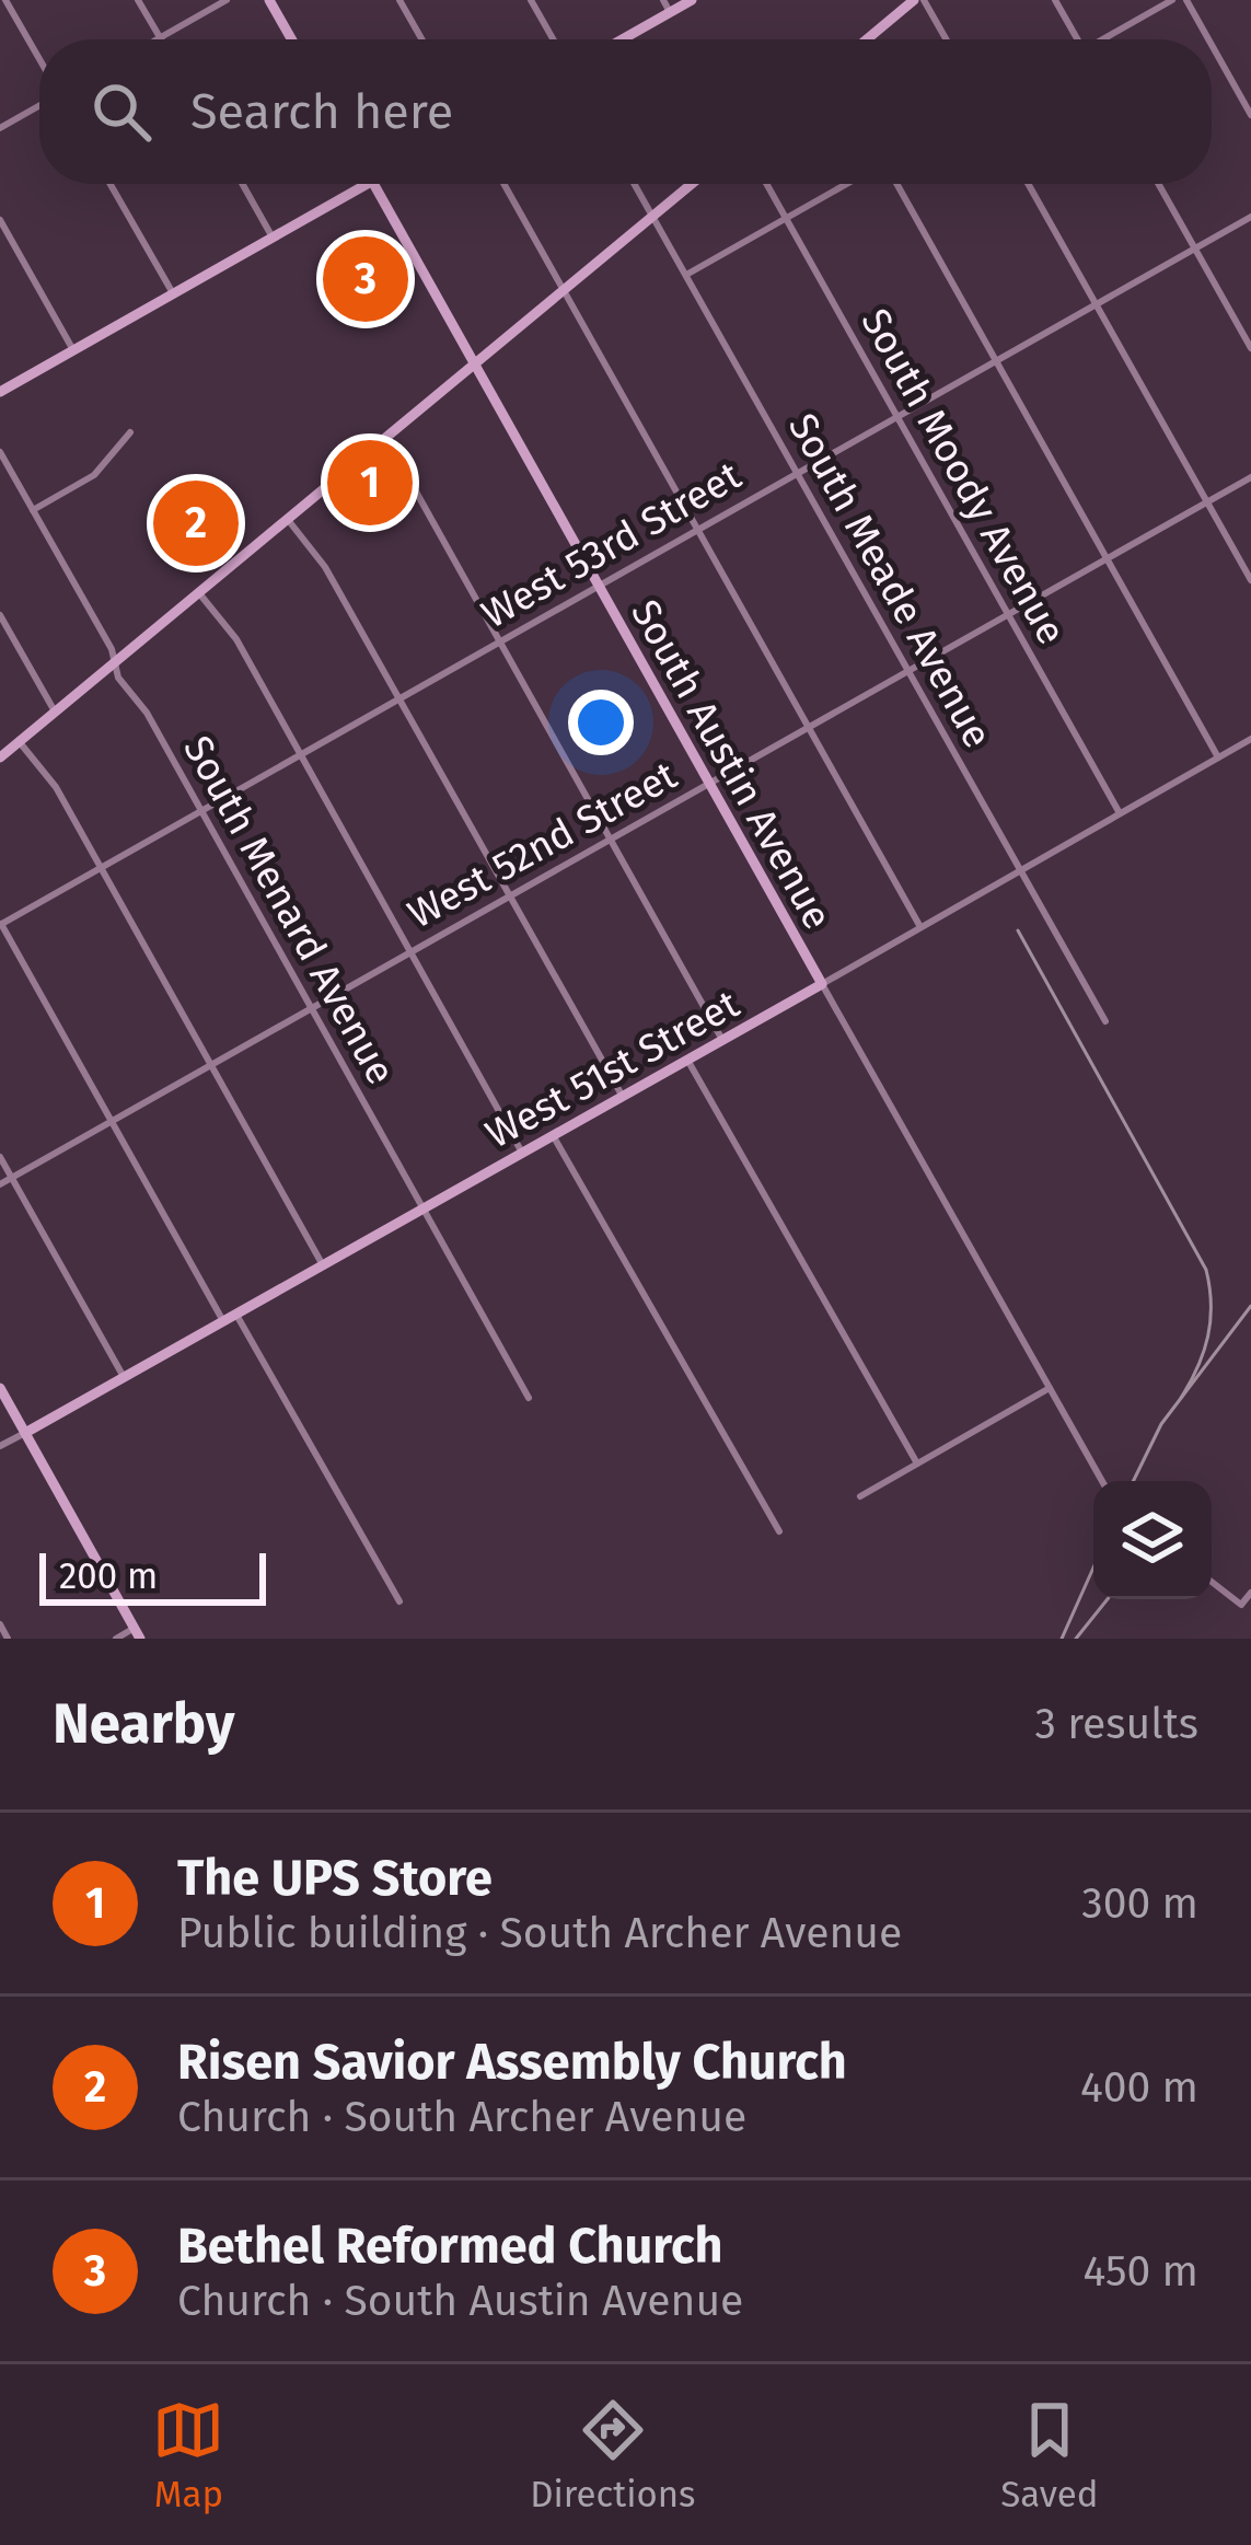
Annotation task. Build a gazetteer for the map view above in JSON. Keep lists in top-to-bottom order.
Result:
{
  "streets": {
    "street": [
      "South Moody Avenue",
      "West 53rd Street",
      "South Meade Avenue",
      "South Austin Avenue",
      "West 52nd Street",
      "South Menard Avenue",
      "West 51st Street"
    ]
  },
  "crossings": [
    ["South Moody Avenue", "West 53rd Street"],
    ["South Moody Avenue", "West 52nd Street"],
    ["South Moody Avenue", "West 51st Street"],
    ["West 53rd Street", "South Meade Avenue"],
    ["West 53rd Street", "South Austin Avenue"],
    ["West 53rd Street", "South Menard Avenue"],
    ["South Meade Avenue", "West 52nd Street"],
    ["South Meade Avenue", "West 51st Street"],
    ["South Austin Avenue", "West 52nd Street"],
    ["South Austin Avenue", "West 51st Street"],
    ["West 52nd Street", "South Menard Avenue"],
    ["South Menard Avenue", "West 51st Street"]
  ],
  "scale_bar": "200 m",
  "page": {
    "search": "Search here",
    "pins": ["3", "1", "2"],
    "scale": "200 m",
    "heading": ["Nearby", "3 results"],
    "list": [
      {
        "mark": "1",
        "name": "The UPS Store",
        "note": "Public building · South Archer Avenue",
        "value": "300 m"
      },
      {
        "mark": "2",
        "name": "Risen Savior Assembly Church",
        "note": "Church · South Archer Avenue",
        "value": "400 m"
      },
      {
        "mark": "3",
        "name": "Bethel Reformed Church",
        "note": "Church · South Austin Avenue",
        "value": "450 m"
      }
    ],
    "nav": ["Map", "Directions", "Saved"]
  }
}
